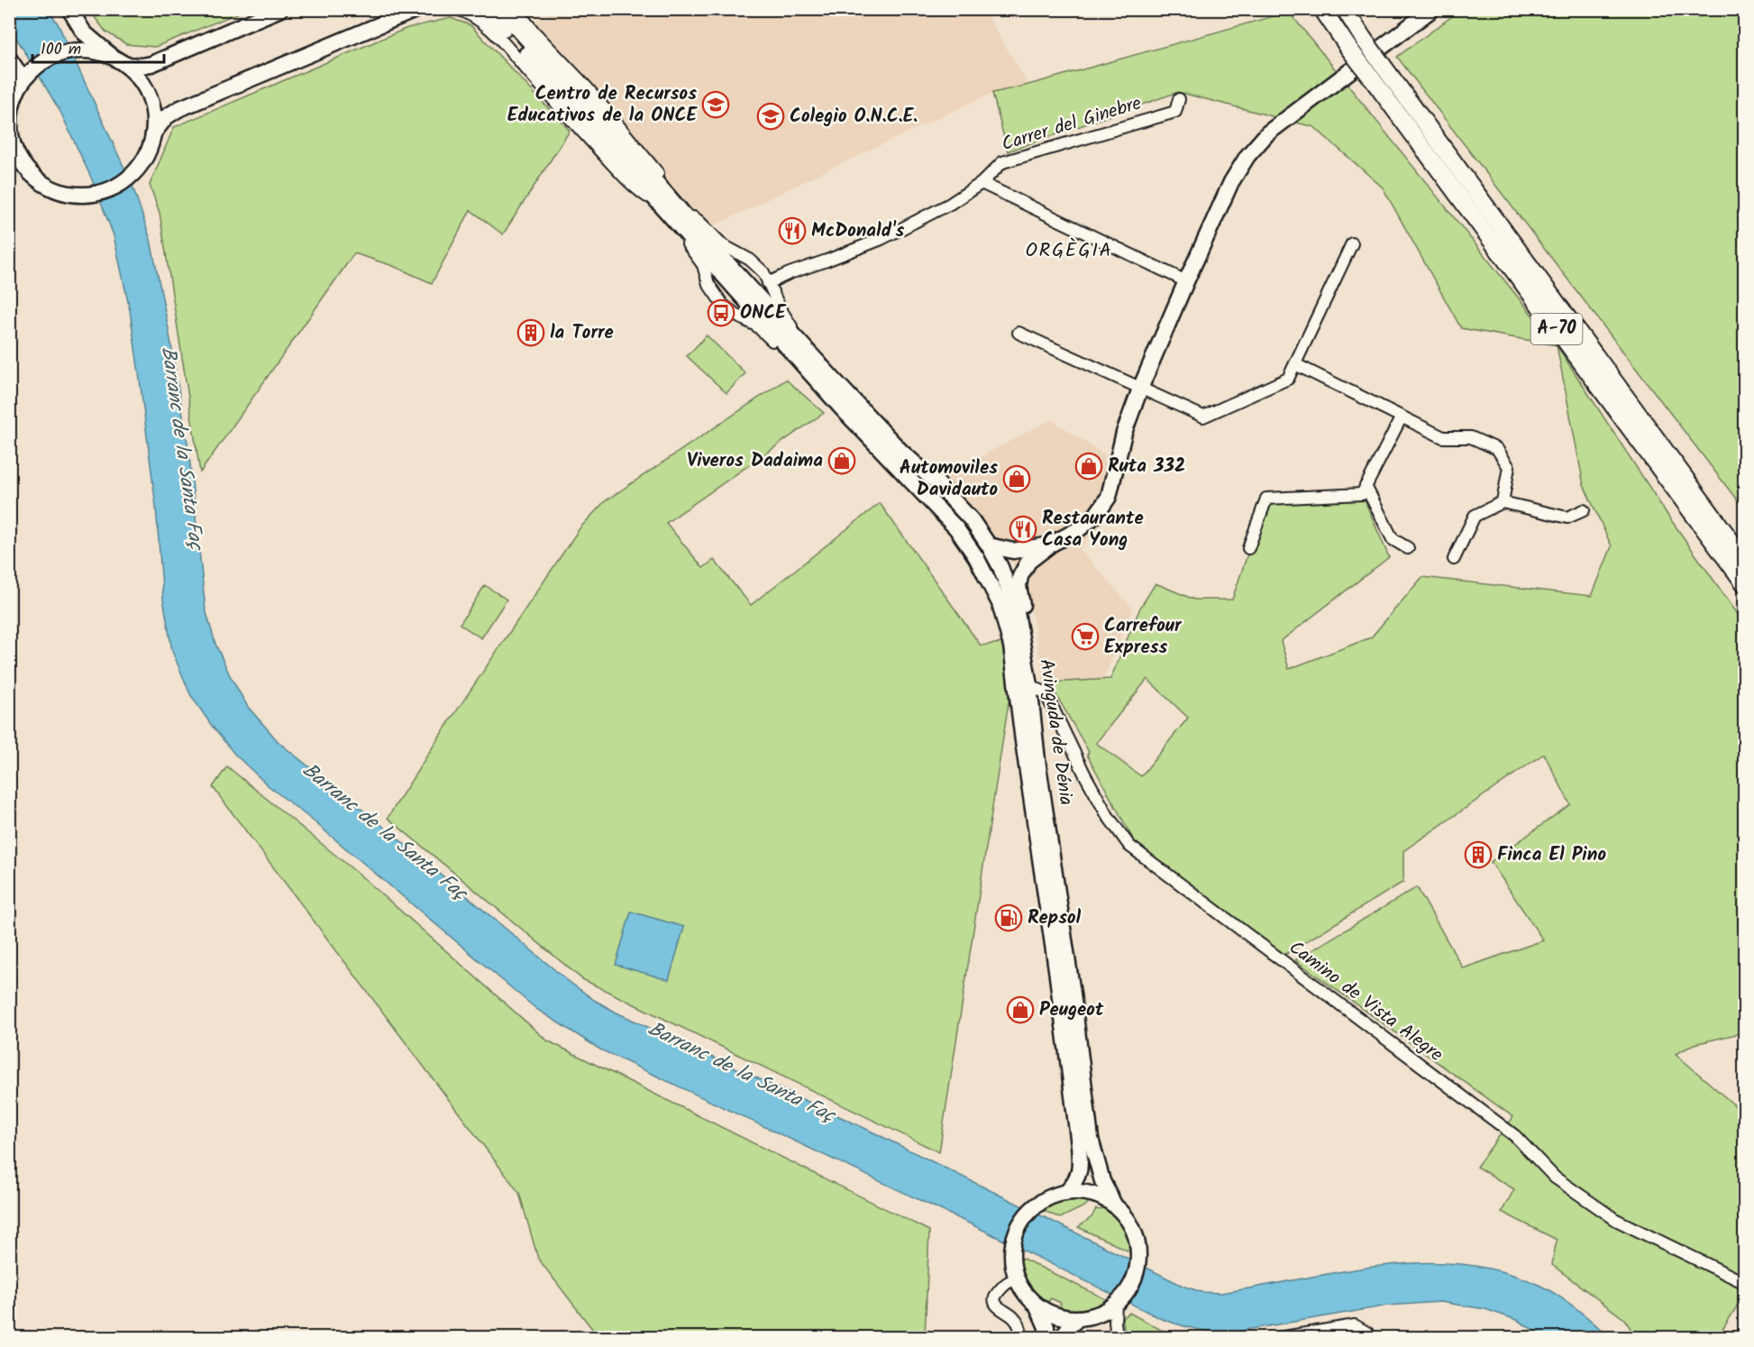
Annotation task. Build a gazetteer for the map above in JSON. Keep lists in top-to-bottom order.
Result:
{
  "streets": {
    "highway": ["A-70"],
    "main road": ["Avinguda de Dénia"],
    "street": ["Carrer del Ginebre", "Camino de Vista Alegre"]
  },
  "crossings": [
    ["Carrer del Ginebre", "Avinguda de Dénia"],
    ["Avinguda de Dénia", "Camino de Vista Alegre"]
  ],
  "districts": ["ORGÈGIA"],
  "water": ["Barranc de la Santa Faç"],
  "places": {
    "school or university": ["Centro de Recursos Educativos de la ONCE", "Colegio O.N.C.E."],
    "restaurant": ["McDonald's", "Restaurante Casa Yong"],
    "bus stop": ["ONCE"],
    "building": ["la Torre", "Finca El Pino"],
    "shop": [
      "Viveros Dadaima",
      "Ruta 332",
      "Automoviles Davidauto",
      "Peugeot"
    ],
    "supermarket": ["Carrefour Express"],
    "fuel station": ["Repsol"]
  },
  "scale_bar": "100 m"
}
